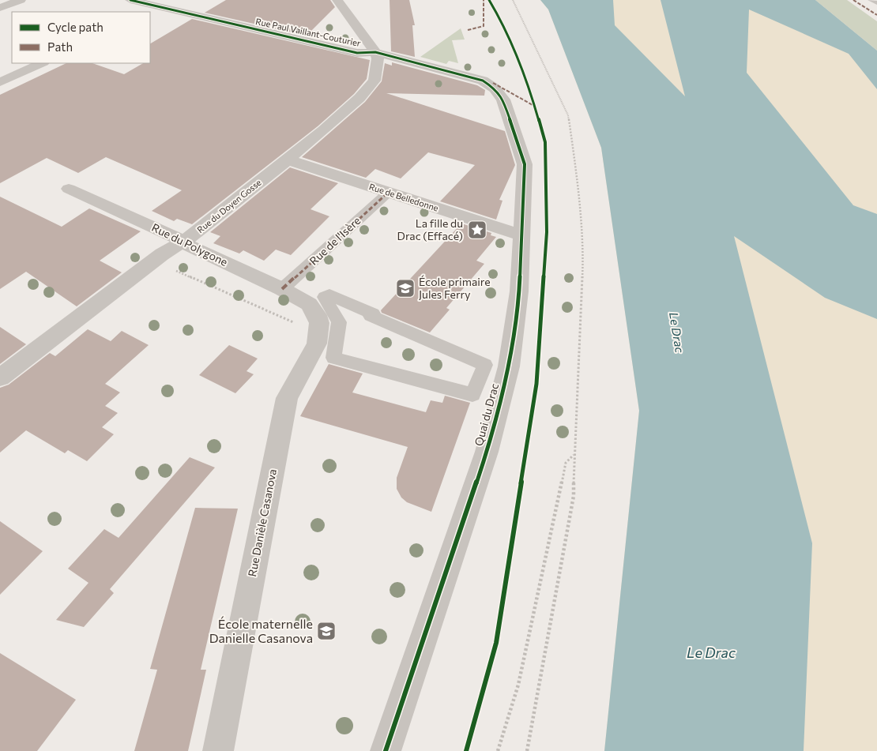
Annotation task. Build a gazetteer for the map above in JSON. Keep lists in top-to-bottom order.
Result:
{
  "streets": {
    "street": [
      "Rue Paul Vaillant-Couturier",
      "Rue de Belledonne",
      "Rue du Doyen Gosse",
      "Rue de l'Isère",
      "Rue du Polygone",
      "Quai du Drac",
      "Rue Danièle Casanova"
    ]
  },
  "crossings": [
    ["Rue Paul Vaillant-Couturier", "Rue du Doyen Gosse"],
    ["Rue Paul Vaillant-Couturier", "Quai du Drac"],
    ["Rue de Belledonne", "Rue du Doyen Gosse"],
    ["Rue de Belledonne", "Rue de l'Isère"],
    ["Rue de Belledonne", "Quai du Drac"],
    ["Rue du Doyen Gosse", "Rue du Polygone"],
    ["Rue de l'Isère", "Rue du Polygone"],
    ["Rue du Polygone", "Rue Danièle Casanova"]
  ],
  "water": ["Le Drac"],
  "places": {
    "place": ["La fille du Drac (Effacé)"],
    "school or university": ["École primaire Jules Ferry", "École maternelle Danielle Casanova"]
  },
  "legend": ["Cycle path", "Path"]
}
